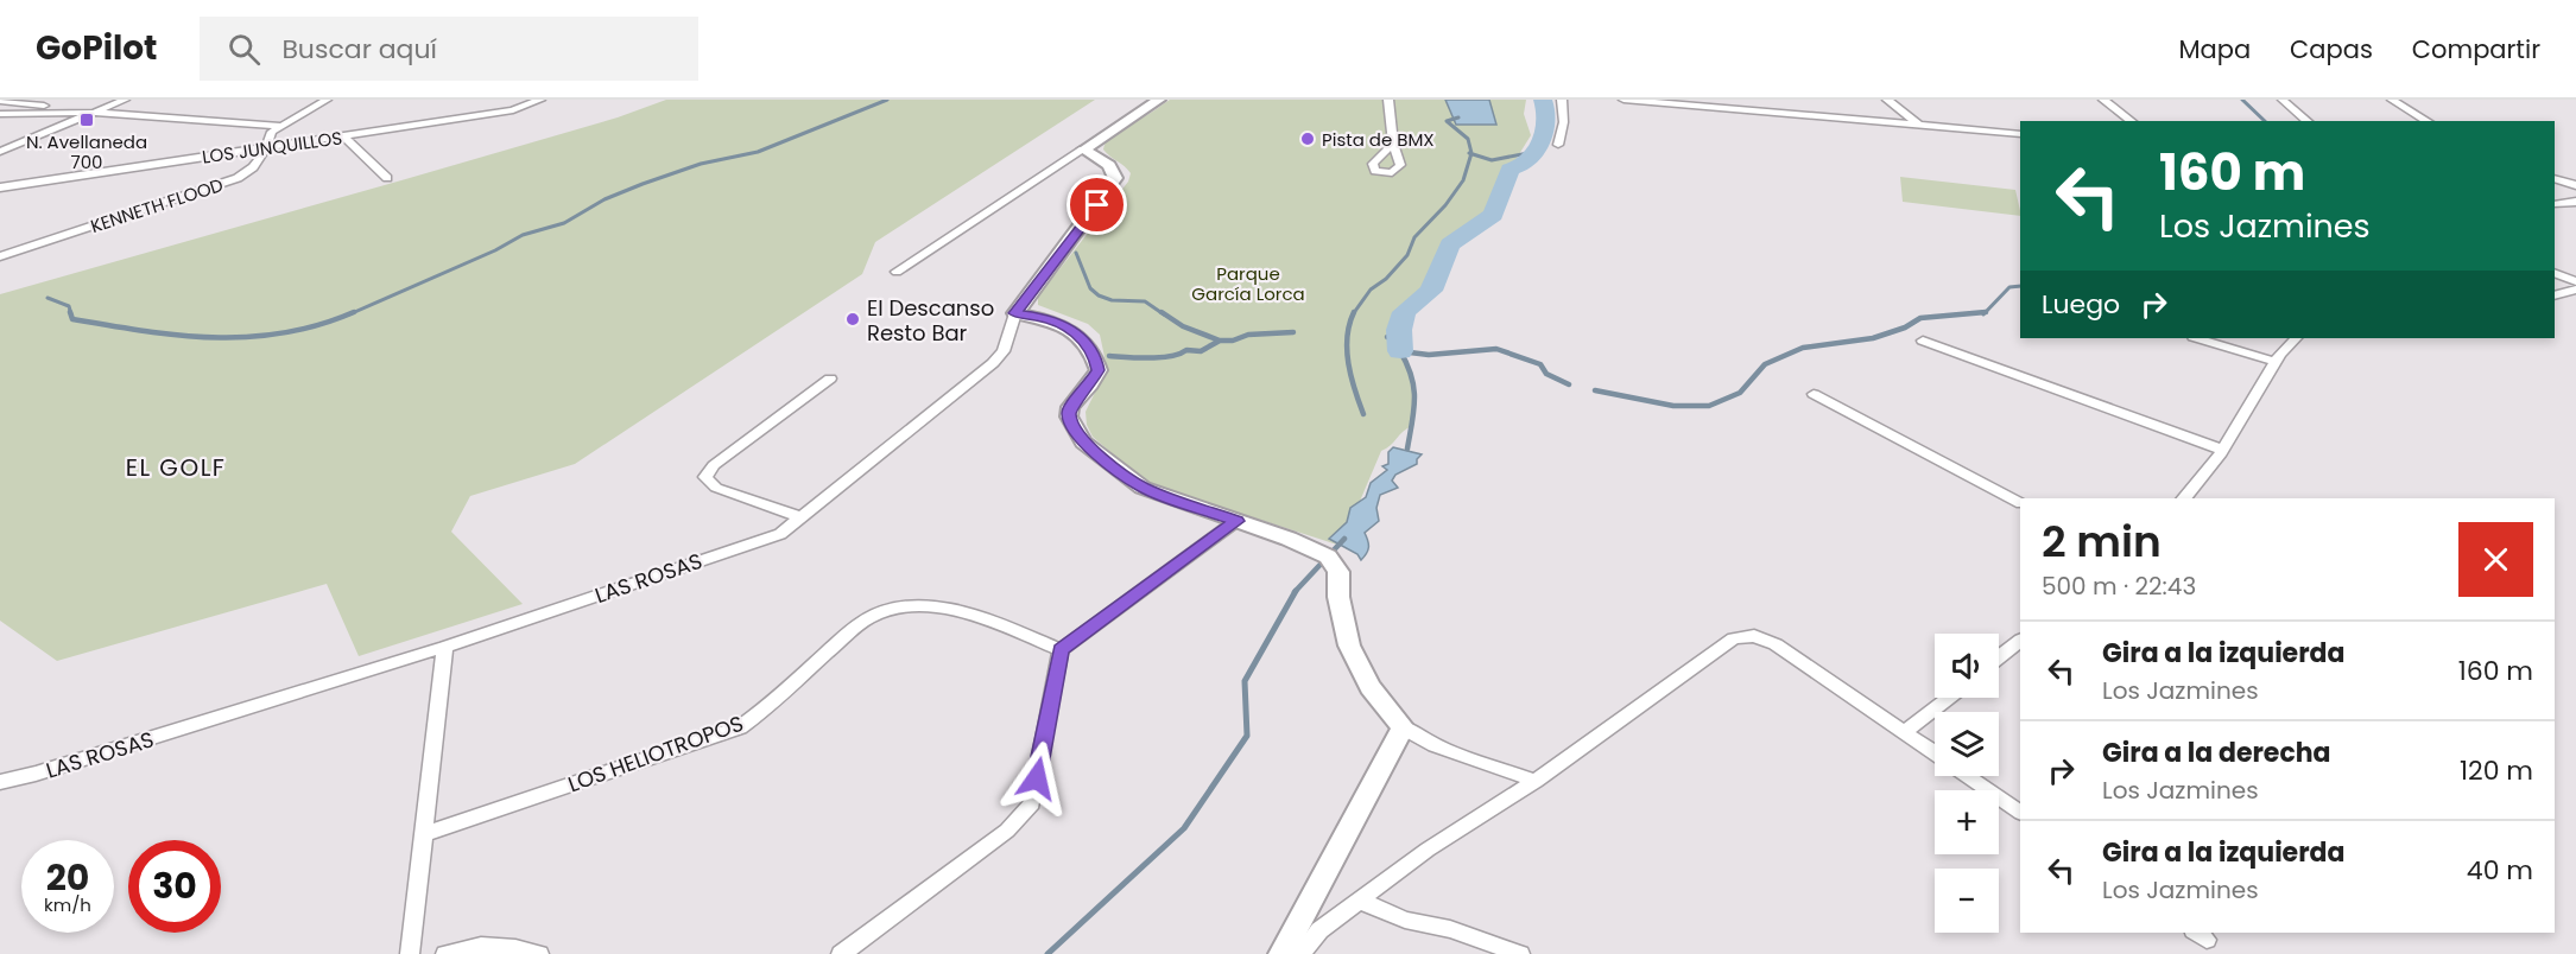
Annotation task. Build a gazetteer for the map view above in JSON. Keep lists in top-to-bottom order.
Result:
{
  "streets": {
    "street": [
      "LOS JUNQUILLOS",
      "KENNETH FLOOD",
      "LAS ROSAS",
      "LOS HELIOTROPOS"
    ]
  },
  "crossings": [
    ["LOS JUNQUILLOS", "KENNETH FLOOD"]
  ],
  "districts": ["EL GOLF"],
  "parks": ["Parque García Lorca"],
  "places": {
    "transit": ["N. Avellaneda 700"],
    "other": ["Pista de BMX", "El Descanso Resto Bar"]
  },
  "page": {
    "header": "GoPilot",
    "search": "Buscar aquí",
    "nav": ["Mapa", "Capas", "Compartir"],
    "turn": ["160 m", "Los Jazmines"],
    "then": "Luego",
    "heading": ["2 min", "500 m · 22:43"],
    "list": [
      {
        "name": "Gira a la izquierda",
        "note": "Los Jazmines",
        "value": "160 m"
      },
      {
        "name": "Gira a la derecha",
        "note": "Los Jazmines",
        "value": "120 m"
      },
      {
        "name": "Gira a la izquierda",
        "note": "Los Jazmines",
        "value": "40 m"
      }
    ],
    "map_buttons": ["+", "−"],
    "speed": "20 km/h",
    "limit": "30"
  }
}
